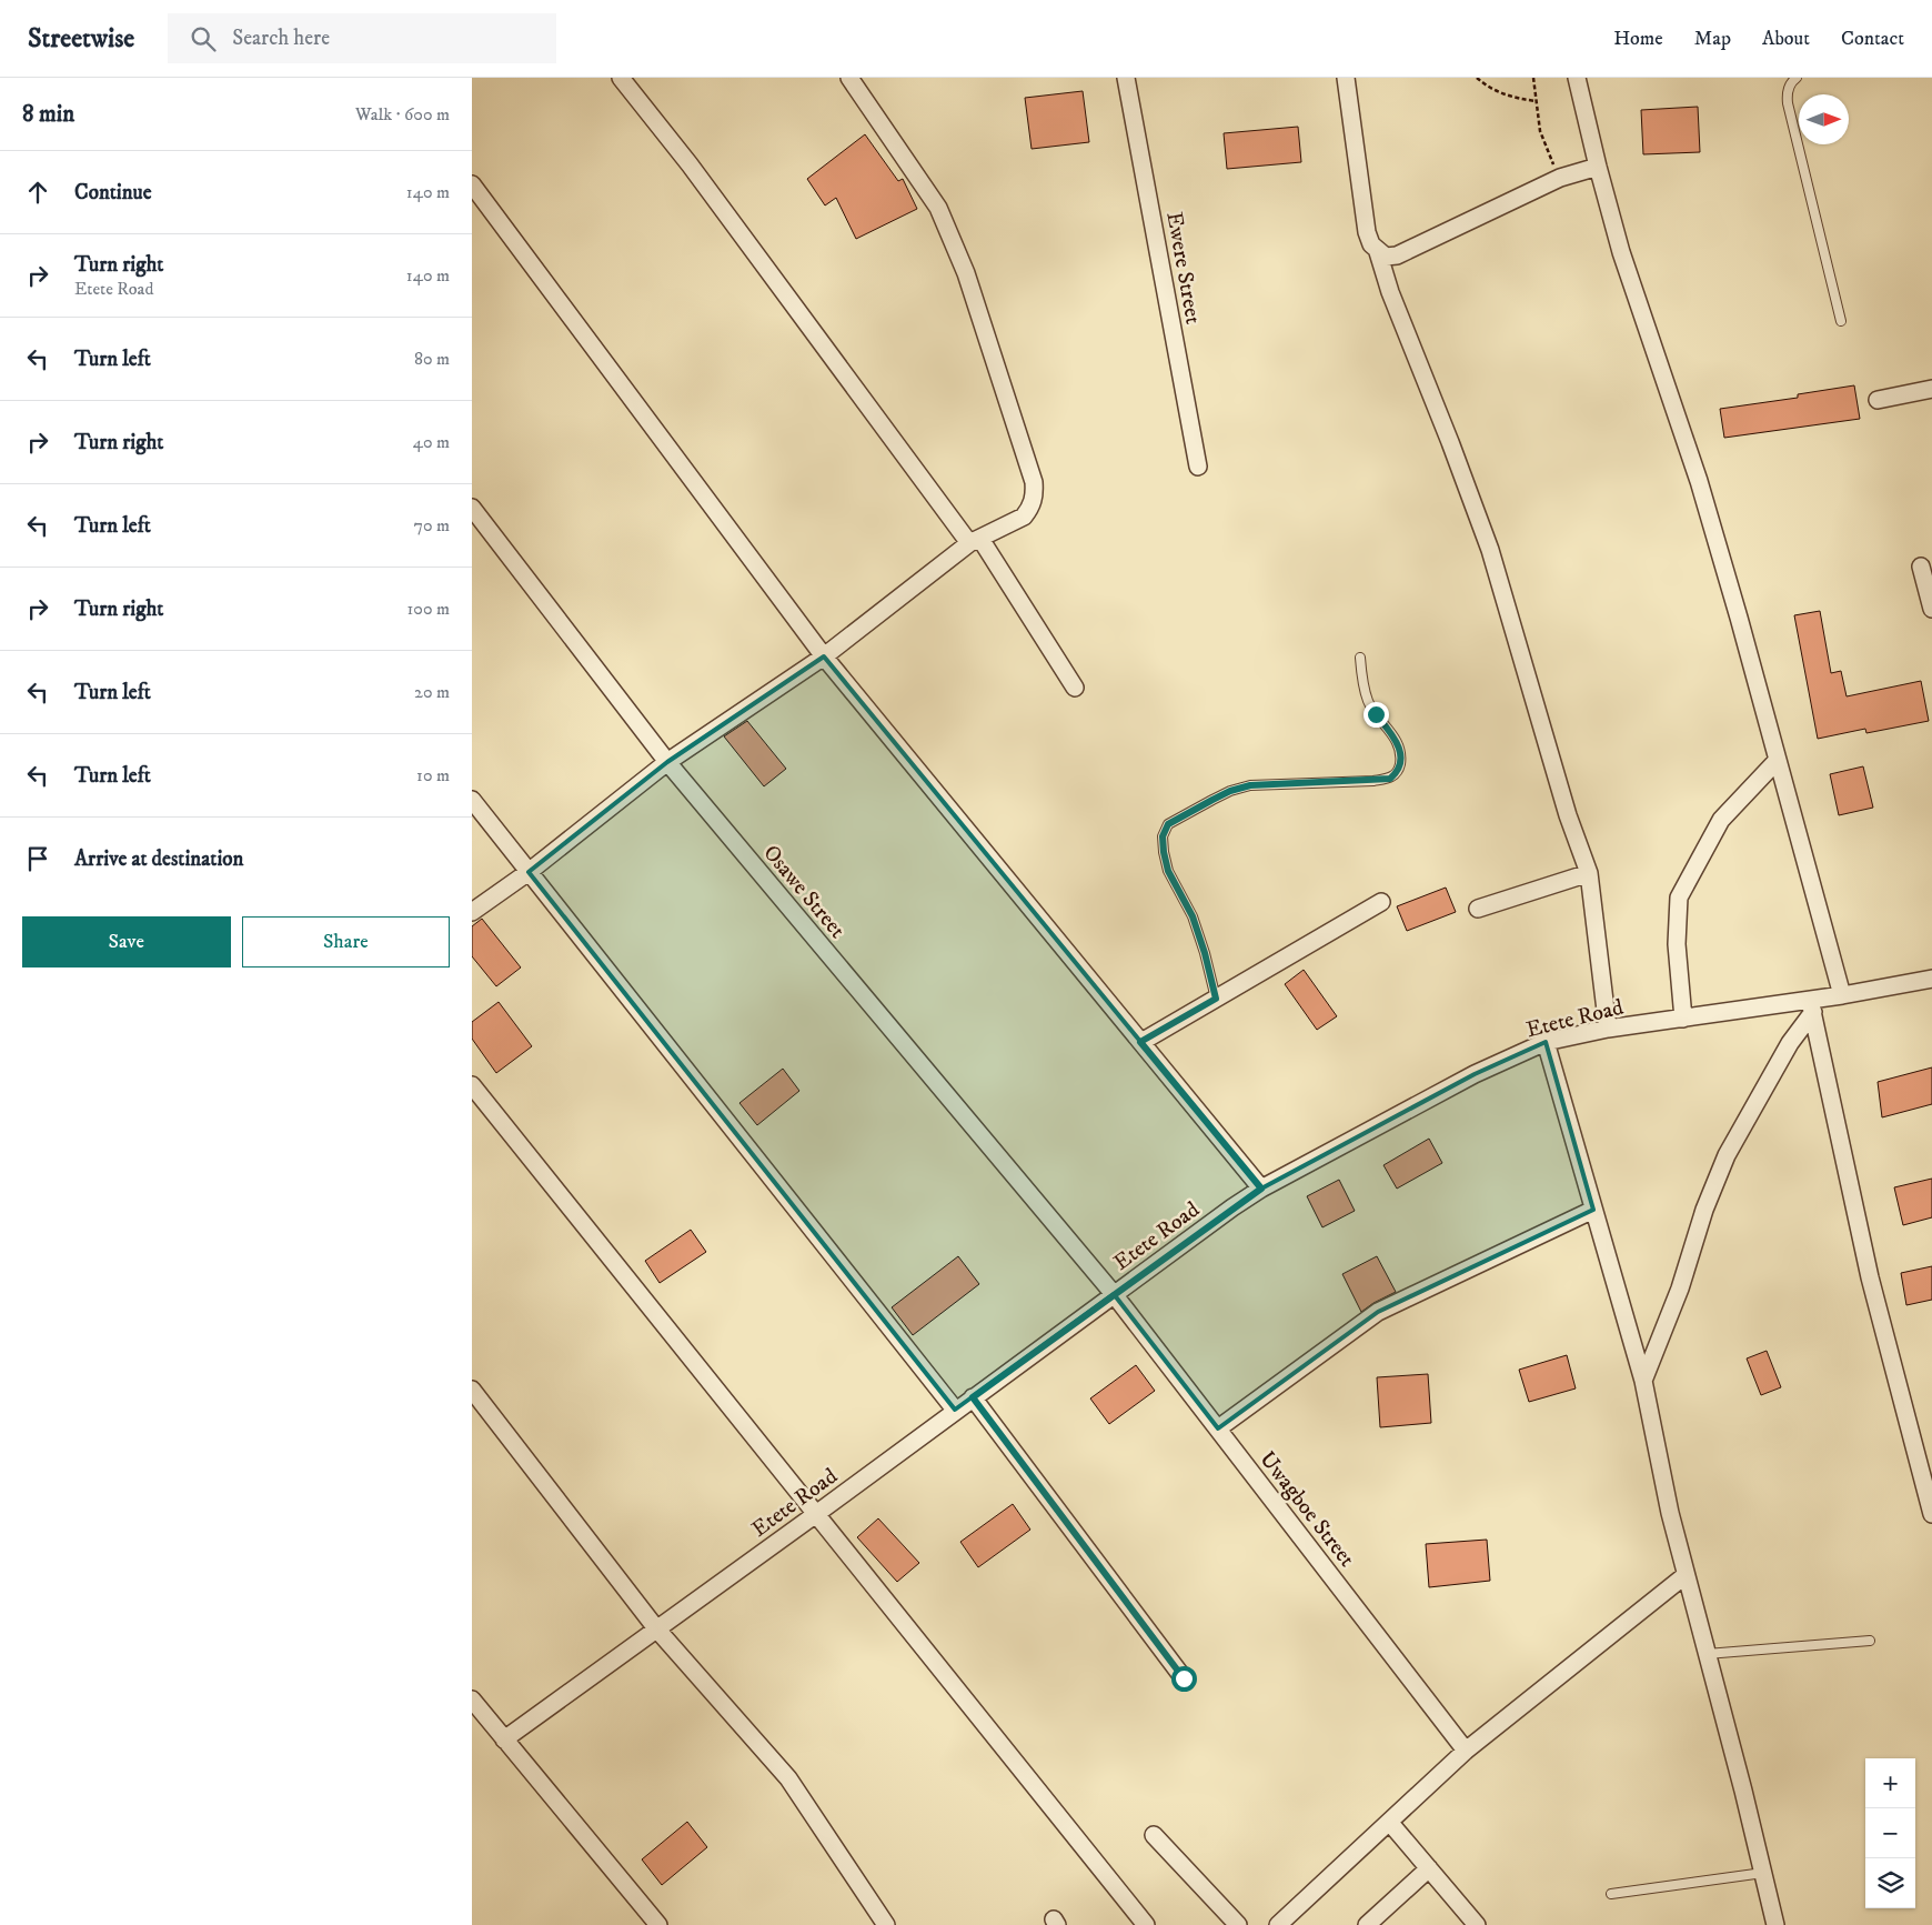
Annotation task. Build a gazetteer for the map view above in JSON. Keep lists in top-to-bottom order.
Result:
{
  "streets": {
    "street": [
      "Ewere Street",
      "Osawe Street",
      "Etete Road",
      "Uwagboe Street"
    ]
  },
  "crossings": [
    ["Osawe Street", "Etete Road"],
    ["Osawe Street", "Uwagboe Street"],
    ["Etete Road", "Uwagboe Street"]
  ],
  "north": "right",
  "page": {
    "header": "Streetwise",
    "search": "Search here",
    "nav": [
      "Home",
      "Map",
      "About",
      "Contact"
    ],
    "heading": ["8 min", "Walk · 600 m"],
    "list": [
      ["Continue", "140 m"],
      ["Turn right", "Etete Road", "140 m"],
      ["Turn left", "80 m"],
      ["Turn right", "40 m"],
      ["Turn left", "70 m"],
      ["Turn right", "100 m"],
      ["Turn left", "20 m"],
      ["Turn left", "10 m"],
      "Arrive at destination"
    ],
    "buttons": ["Save", "Share"],
    "map_buttons": ["+", "−"]
  }
}
